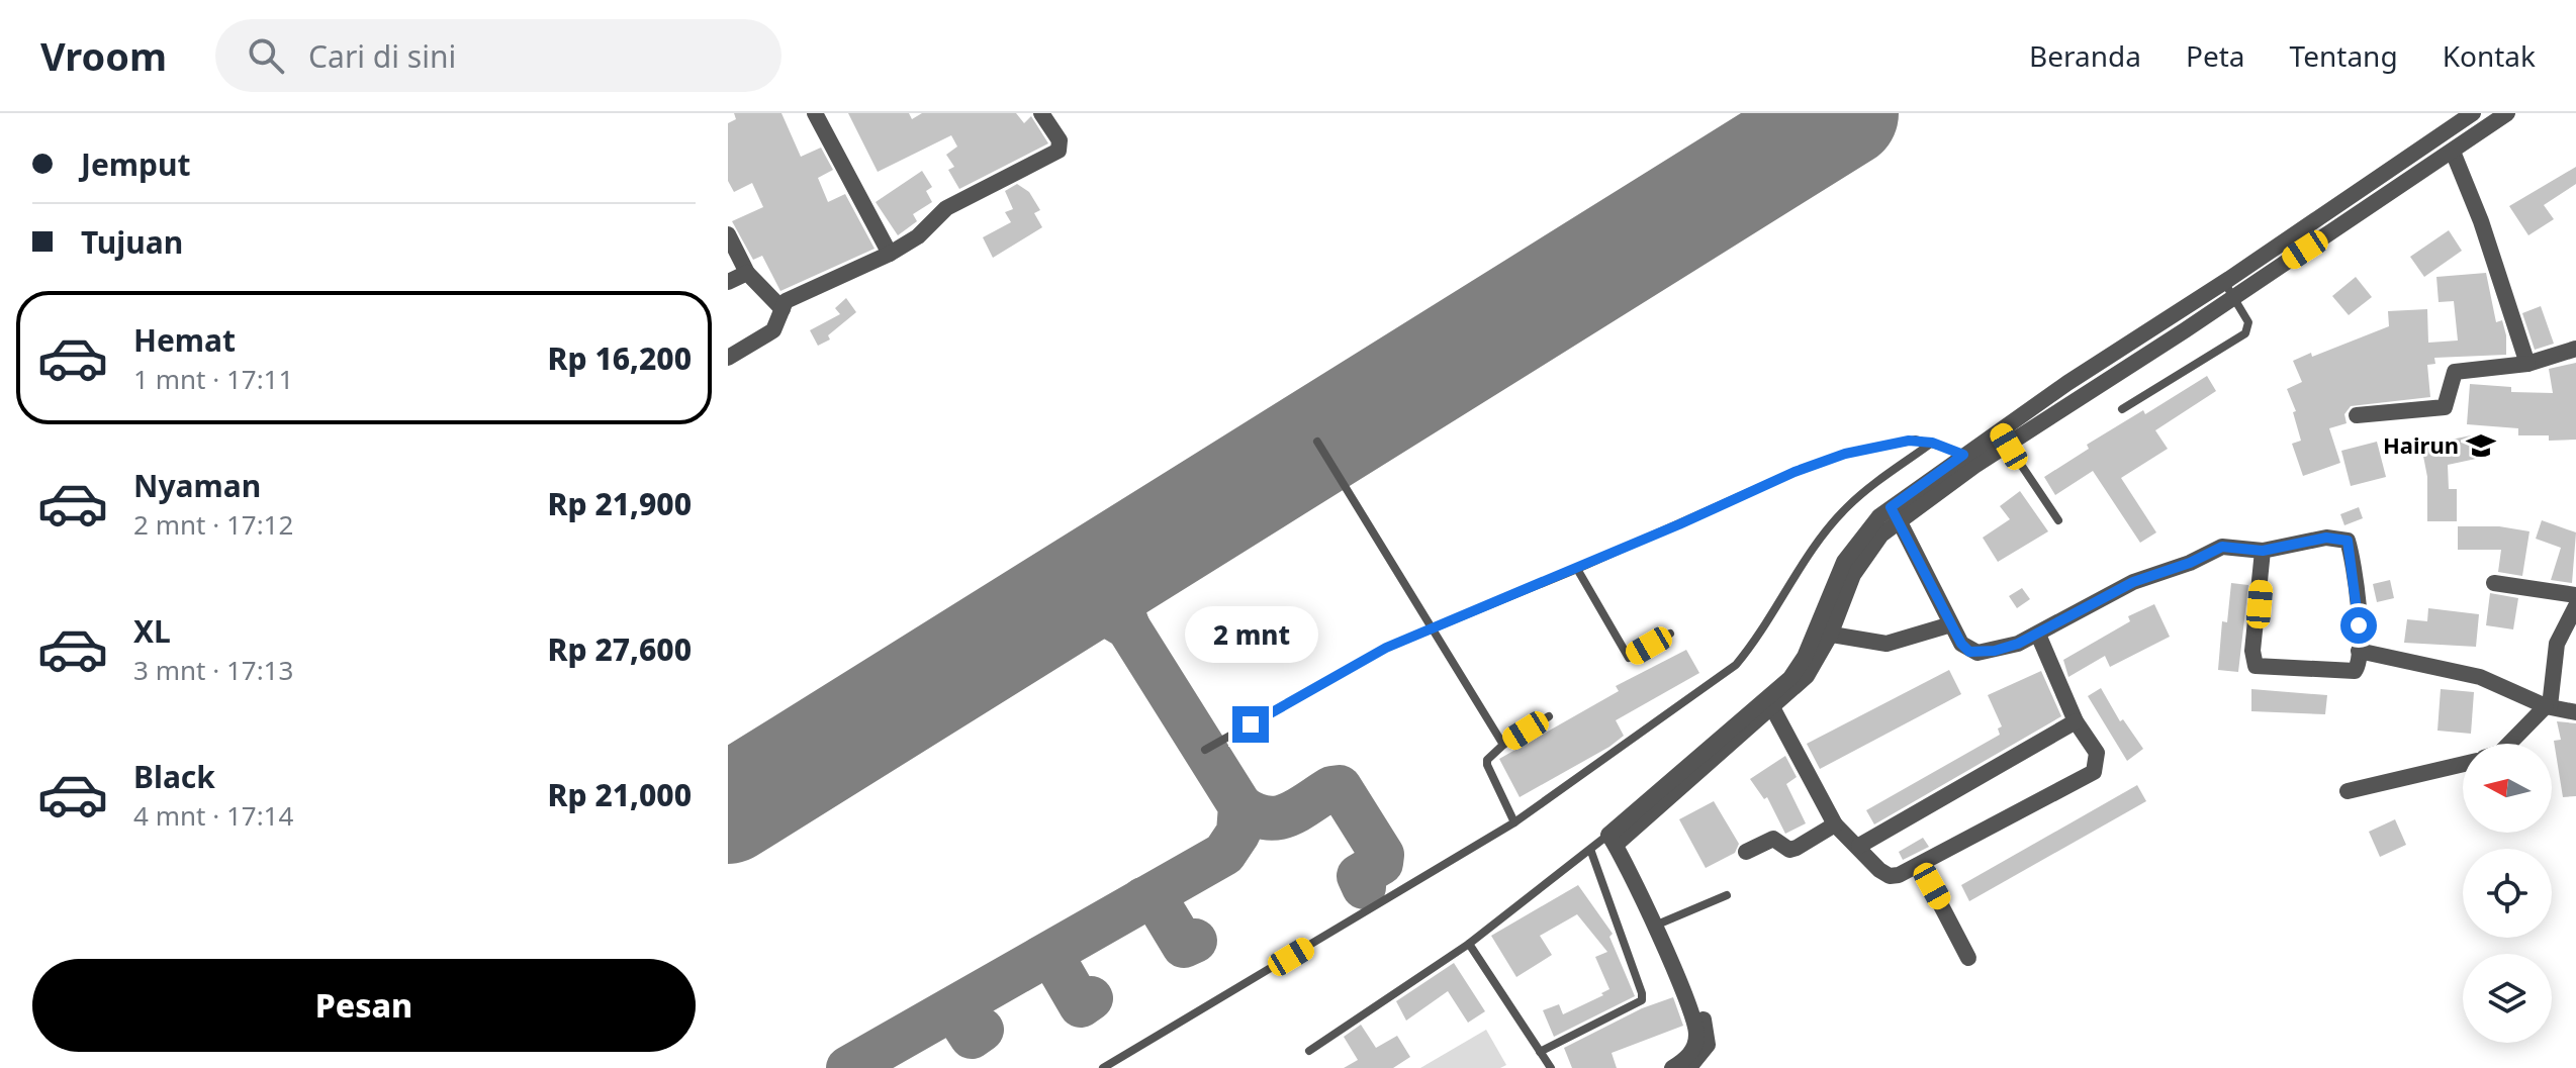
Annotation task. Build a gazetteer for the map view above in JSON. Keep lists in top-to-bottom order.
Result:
{
  "places": {
    "school or university": ["Hairun"]
  },
  "north": "left",
  "page": {
    "header": "Vroom",
    "search": "Cari di sini",
    "nav": [
      "Beranda",
      "Peta",
      "Tentang",
      "Kontak"
    ],
    "banner": ["Jemput", "Tujuan"],
    "list": [
      {
        "name": "Hemat",
        "note": "1 mnt · 17:11",
        "value": "Rp 16,200"
      },
      {
        "name": "Nyaman",
        "note": "2 mnt · 17:12",
        "value": "Rp 21,900"
      },
      {
        "name": "XL",
        "note": "3 mnt · 17:13",
        "value": "Rp 27,600"
      },
      {
        "name": "Black",
        "note": "4 mnt · 17:14",
        "value": "Rp 21,000"
      }
    ],
    "bubble": "2 mnt",
    "buttons": "Pesan"
  }
}
